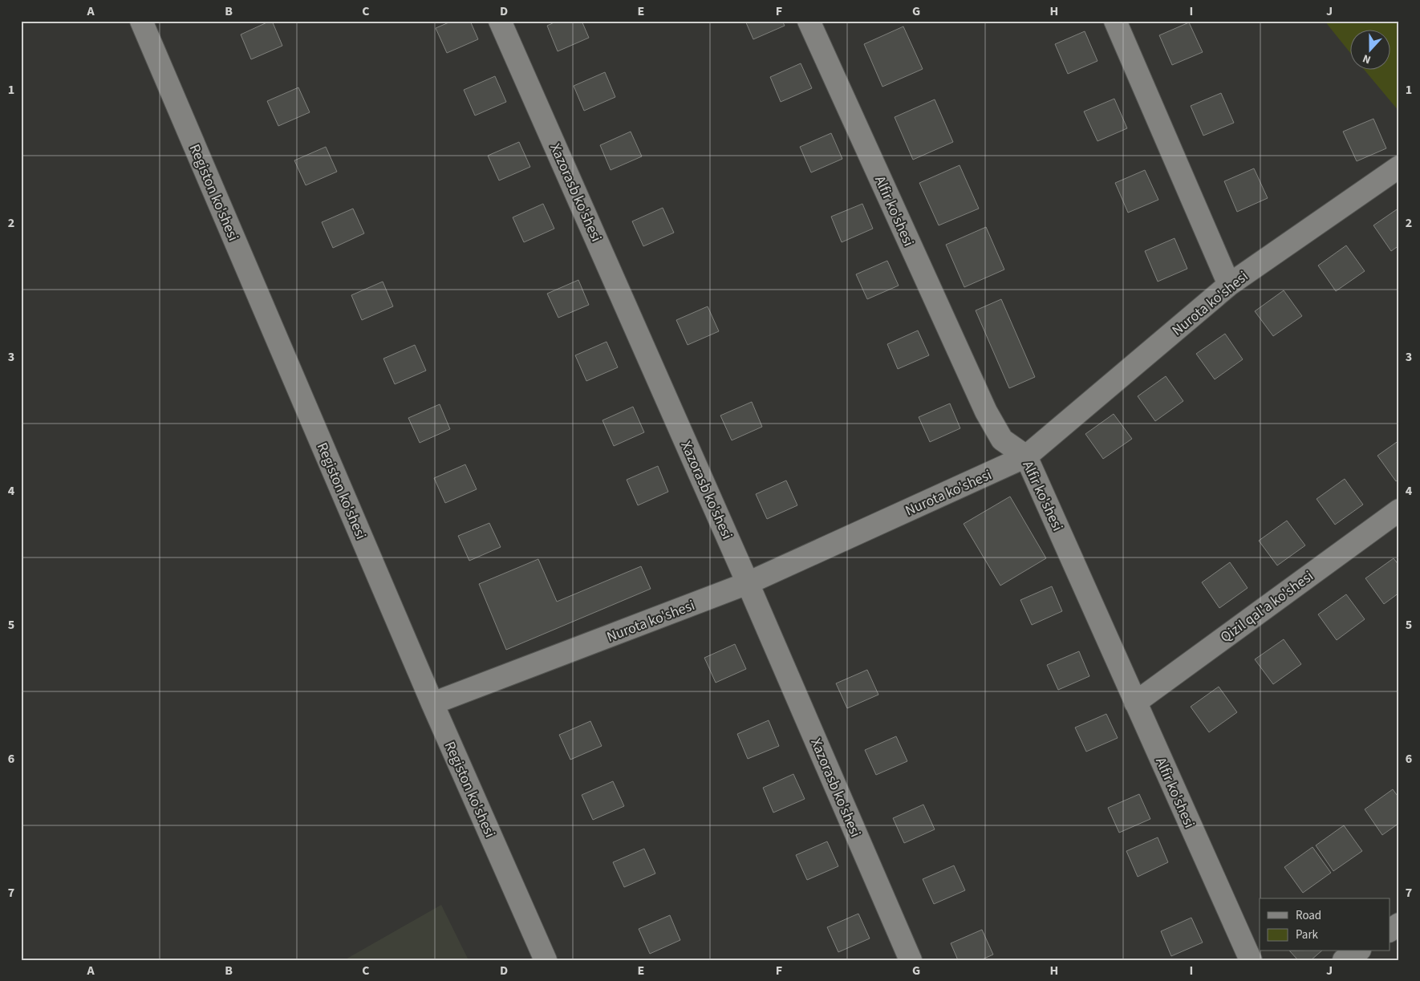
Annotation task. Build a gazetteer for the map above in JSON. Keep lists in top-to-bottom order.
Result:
{
  "streets": {
    "street": [
      "Registon ko'shesi",
      "Xazorasb ko'shesi",
      "Alfir ko'shesi",
      "Nurota ko'shesi",
      "Qizil qal'a ko'shesi"
    ]
  },
  "crossings": [
    ["Registon ko'shesi", "Nurota ko'shesi"],
    ["Xazorasb ko'shesi", "Nurota ko'shesi"],
    ["Alfir ko'shesi", "Nurota ko'shesi"],
    ["Alfir ko'shesi", "Qizil qal'a ko'shesi"]
  ],
  "legend": ["Road", "Park"],
  "north": "bottom",
  "grid": {
    "columns": [
      "A",
      "B",
      "C",
      "D",
      "E",
      "F",
      "G",
      "H",
      "I",
      "J"
    ],
    "rows": [
      "1",
      "2",
      "3",
      "4",
      "5",
      "6",
      "7"
    ]
  }
}
